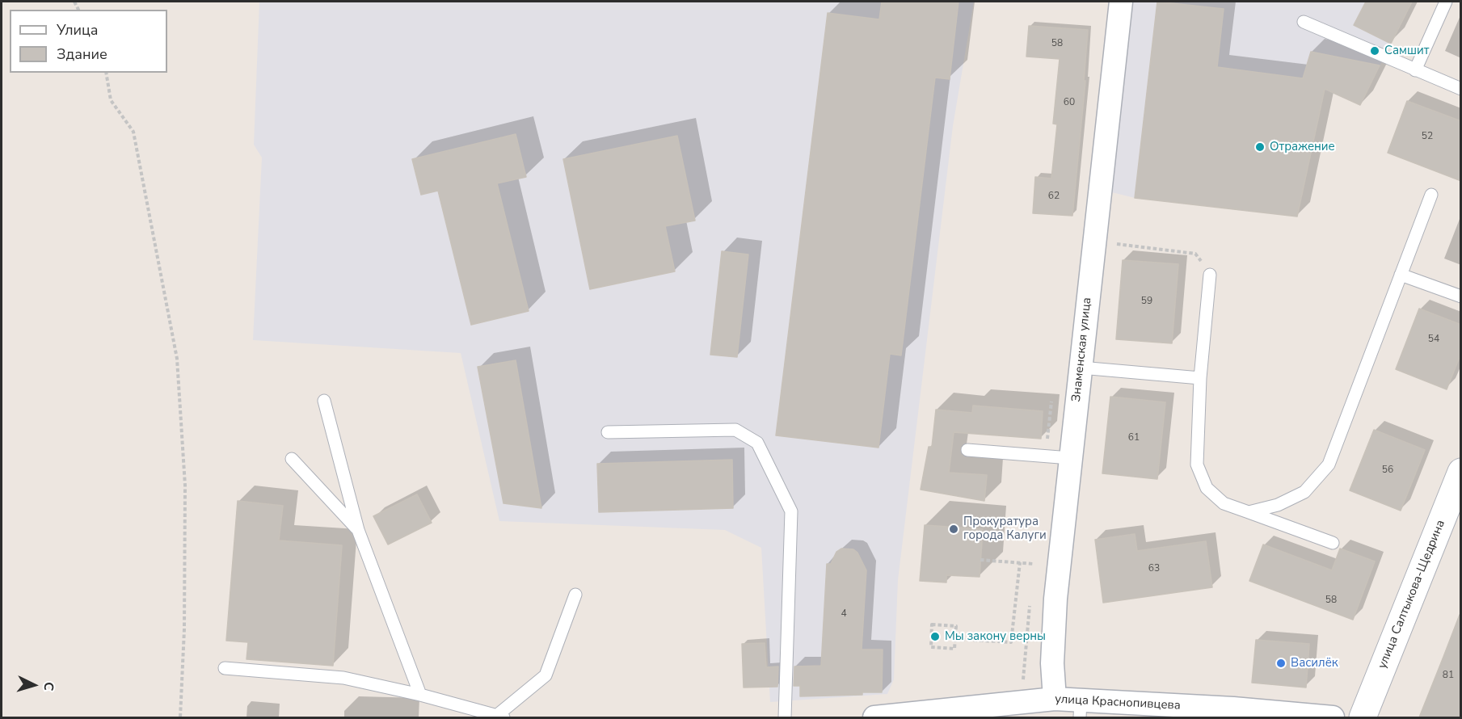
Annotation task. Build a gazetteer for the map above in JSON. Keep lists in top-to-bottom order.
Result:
{
  "streets": {
    "main road": ["улица Салтыкова-Щедрина"],
    "street": ["Знаменская улица", "улица Краснопивцева"]
  },
  "crossings": [
    ["Знаменская улица", "улица Краснопивцева"]
  ],
  "places": [
    "Самшит",
    "Отражение",
    "Прокуратура города Калуги",
    "Мы закону верны",
    "Василёк"
  ],
  "house_numbers": [
    "58",
    "60",
    "52",
    "62",
    "59",
    "54",
    "61",
    "56",
    "63",
    "58",
    "4",
    "81"
  ],
  "legend": ["Улица", "Здание"],
  "north": "right"
}
